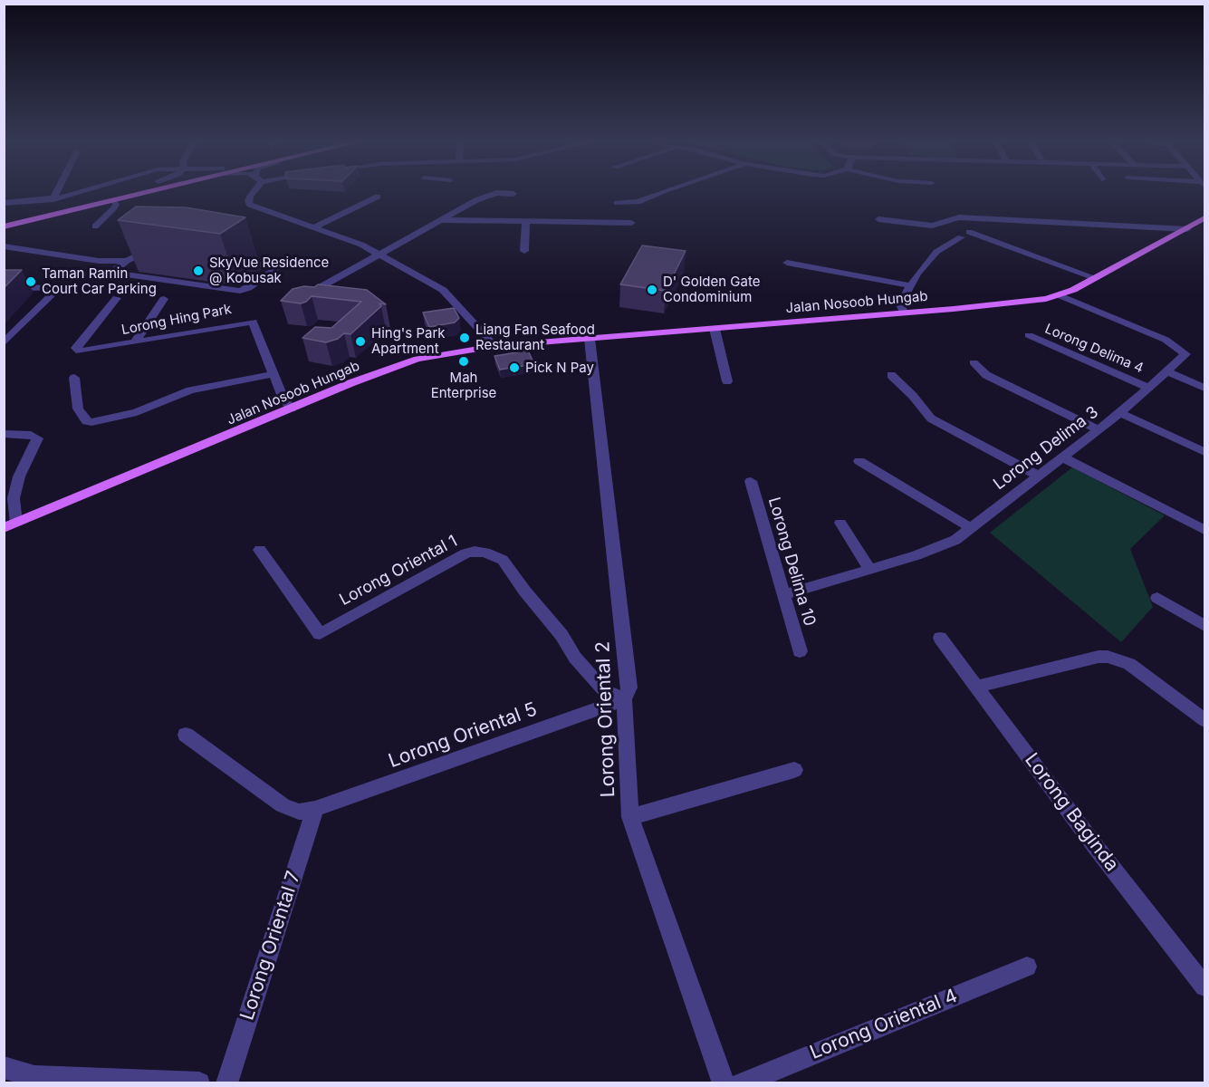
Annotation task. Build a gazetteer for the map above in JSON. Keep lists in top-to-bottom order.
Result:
{
  "streets": {
    "main road": ["Jalan Nosoob Hungab"],
    "street": [
      "Lorong Hing Park",
      "Lorong Delima 4",
      "Lorong Delima 3",
      "Lorong Delima 10",
      "Lorong Oriental 1",
      "Lorong Oriental 2",
      "Lorong Oriental 5",
      "Lorong Baginda",
      "Lorong Oriental 7",
      "Lorong Oriental 4"
    ]
  },
  "crossings": [
    ["Jalan Nosoob Hungab", "Lorong Hing Park"],
    ["Jalan Nosoob Hungab", "Lorong Delima 3"],
    ["Jalan Nosoob Hungab", "Lorong Oriental 2"],
    ["Lorong Delima 4", "Lorong Delima 3"],
    ["Lorong Delima 3", "Lorong Delima 10"],
    ["Lorong Oriental 1", "Lorong Oriental 2"],
    ["Lorong Oriental 1", "Lorong Oriental 5"],
    ["Lorong Oriental 2", "Lorong Oriental 5"],
    ["Lorong Oriental 5", "Lorong Oriental 7"]
  ],
  "places": [
    "SkyVue Residence @ Kobusak",
    "Taman Ramin Court Car Parking",
    "D' Golden Gate Condominium",
    "Liang Fan Seafood Restaurant",
    "Hing's Park Apartment",
    "Mah Enterprise",
    "Pick N Pay"
  ]
}
